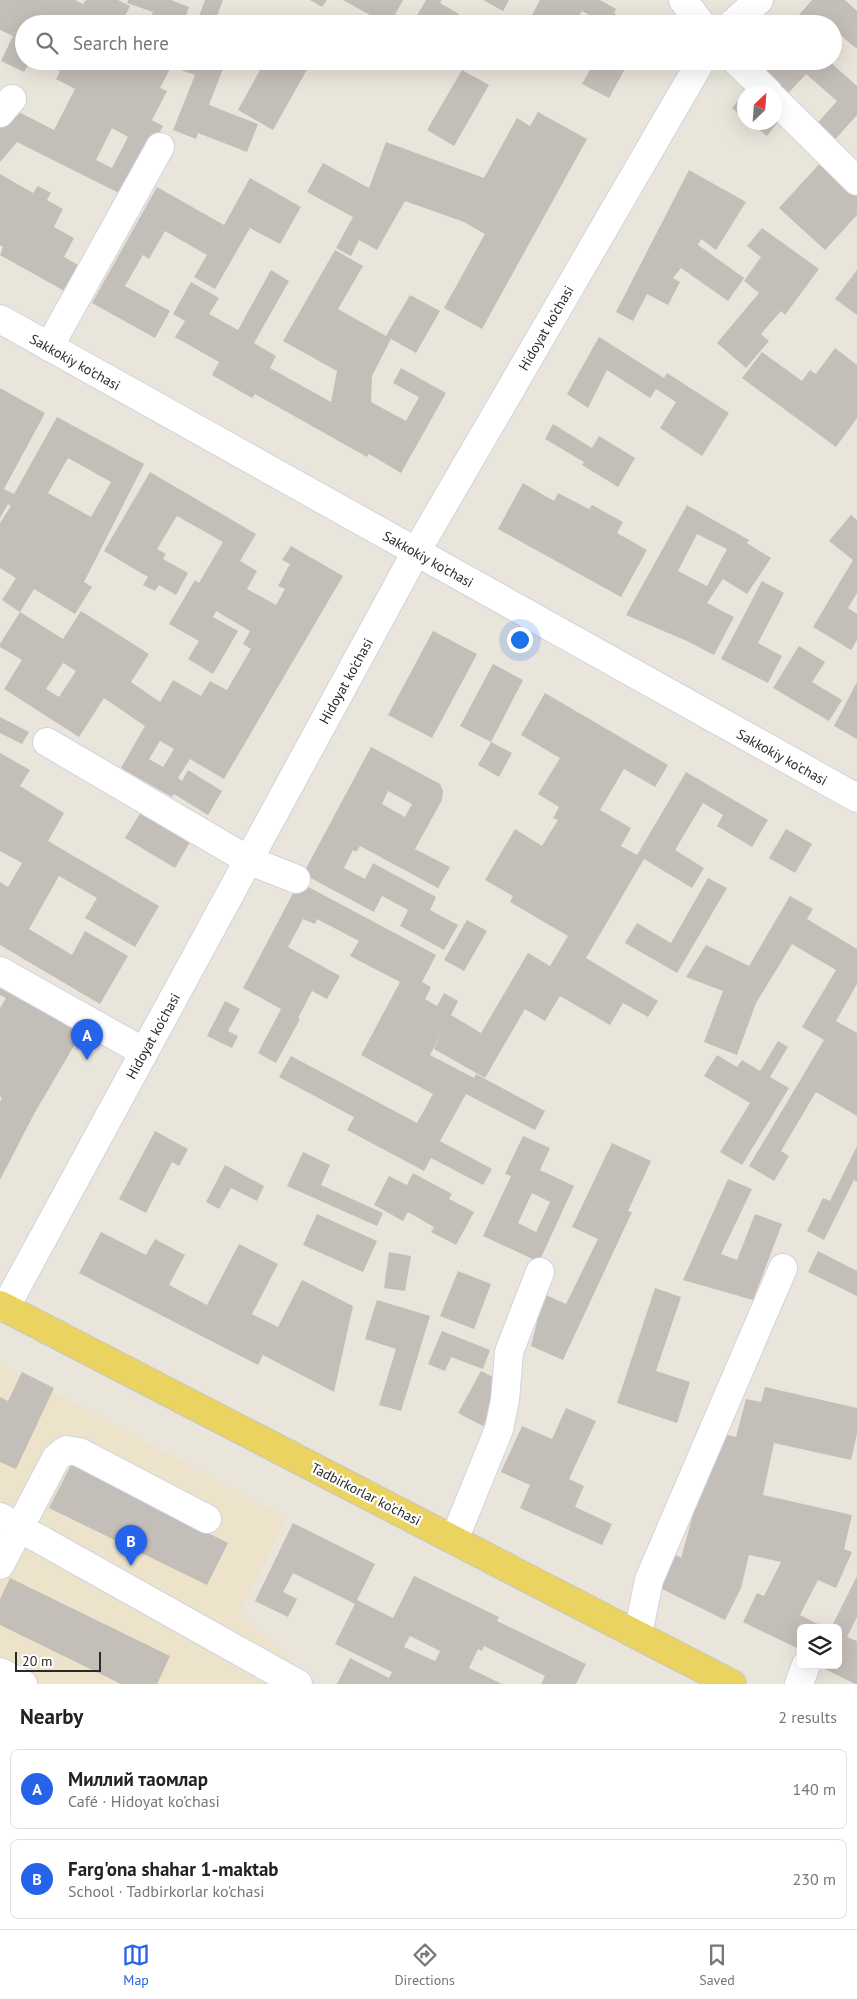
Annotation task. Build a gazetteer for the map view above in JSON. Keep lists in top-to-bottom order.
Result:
{
  "streets": {
    "main road": ["Tadbirkorlar ko'chasi"],
    "street": ["Hidoyat ko'chasi", "Sakkokiy ko'chasi"]
  },
  "crossings": [
    ["Hidoyat ko'chasi", "Sakkokiy ko'chasi"],
    ["Hidoyat ko'chasi", "Tadbirkorlar ko'chasi"]
  ],
  "scale_bar": "20 m",
  "north": "top right",
  "page": {
    "search": "Search here",
    "pins": ["A", "B"],
    "scale": "20 m",
    "heading": ["Nearby", "2 results"],
    "list": [
      {
        "mark": "A",
        "name": "Миллий таомлар",
        "note": "Café · Hidoyat ko'chasi",
        "value": "140 m"
      },
      {
        "mark": "B",
        "name": "Farg'ona shahar 1-maktab",
        "note": "School · Tadbirkorlar ko'chasi",
        "value": "230 m"
      }
    ],
    "nav": ["Map", "Directions", "Saved"]
  }
}
